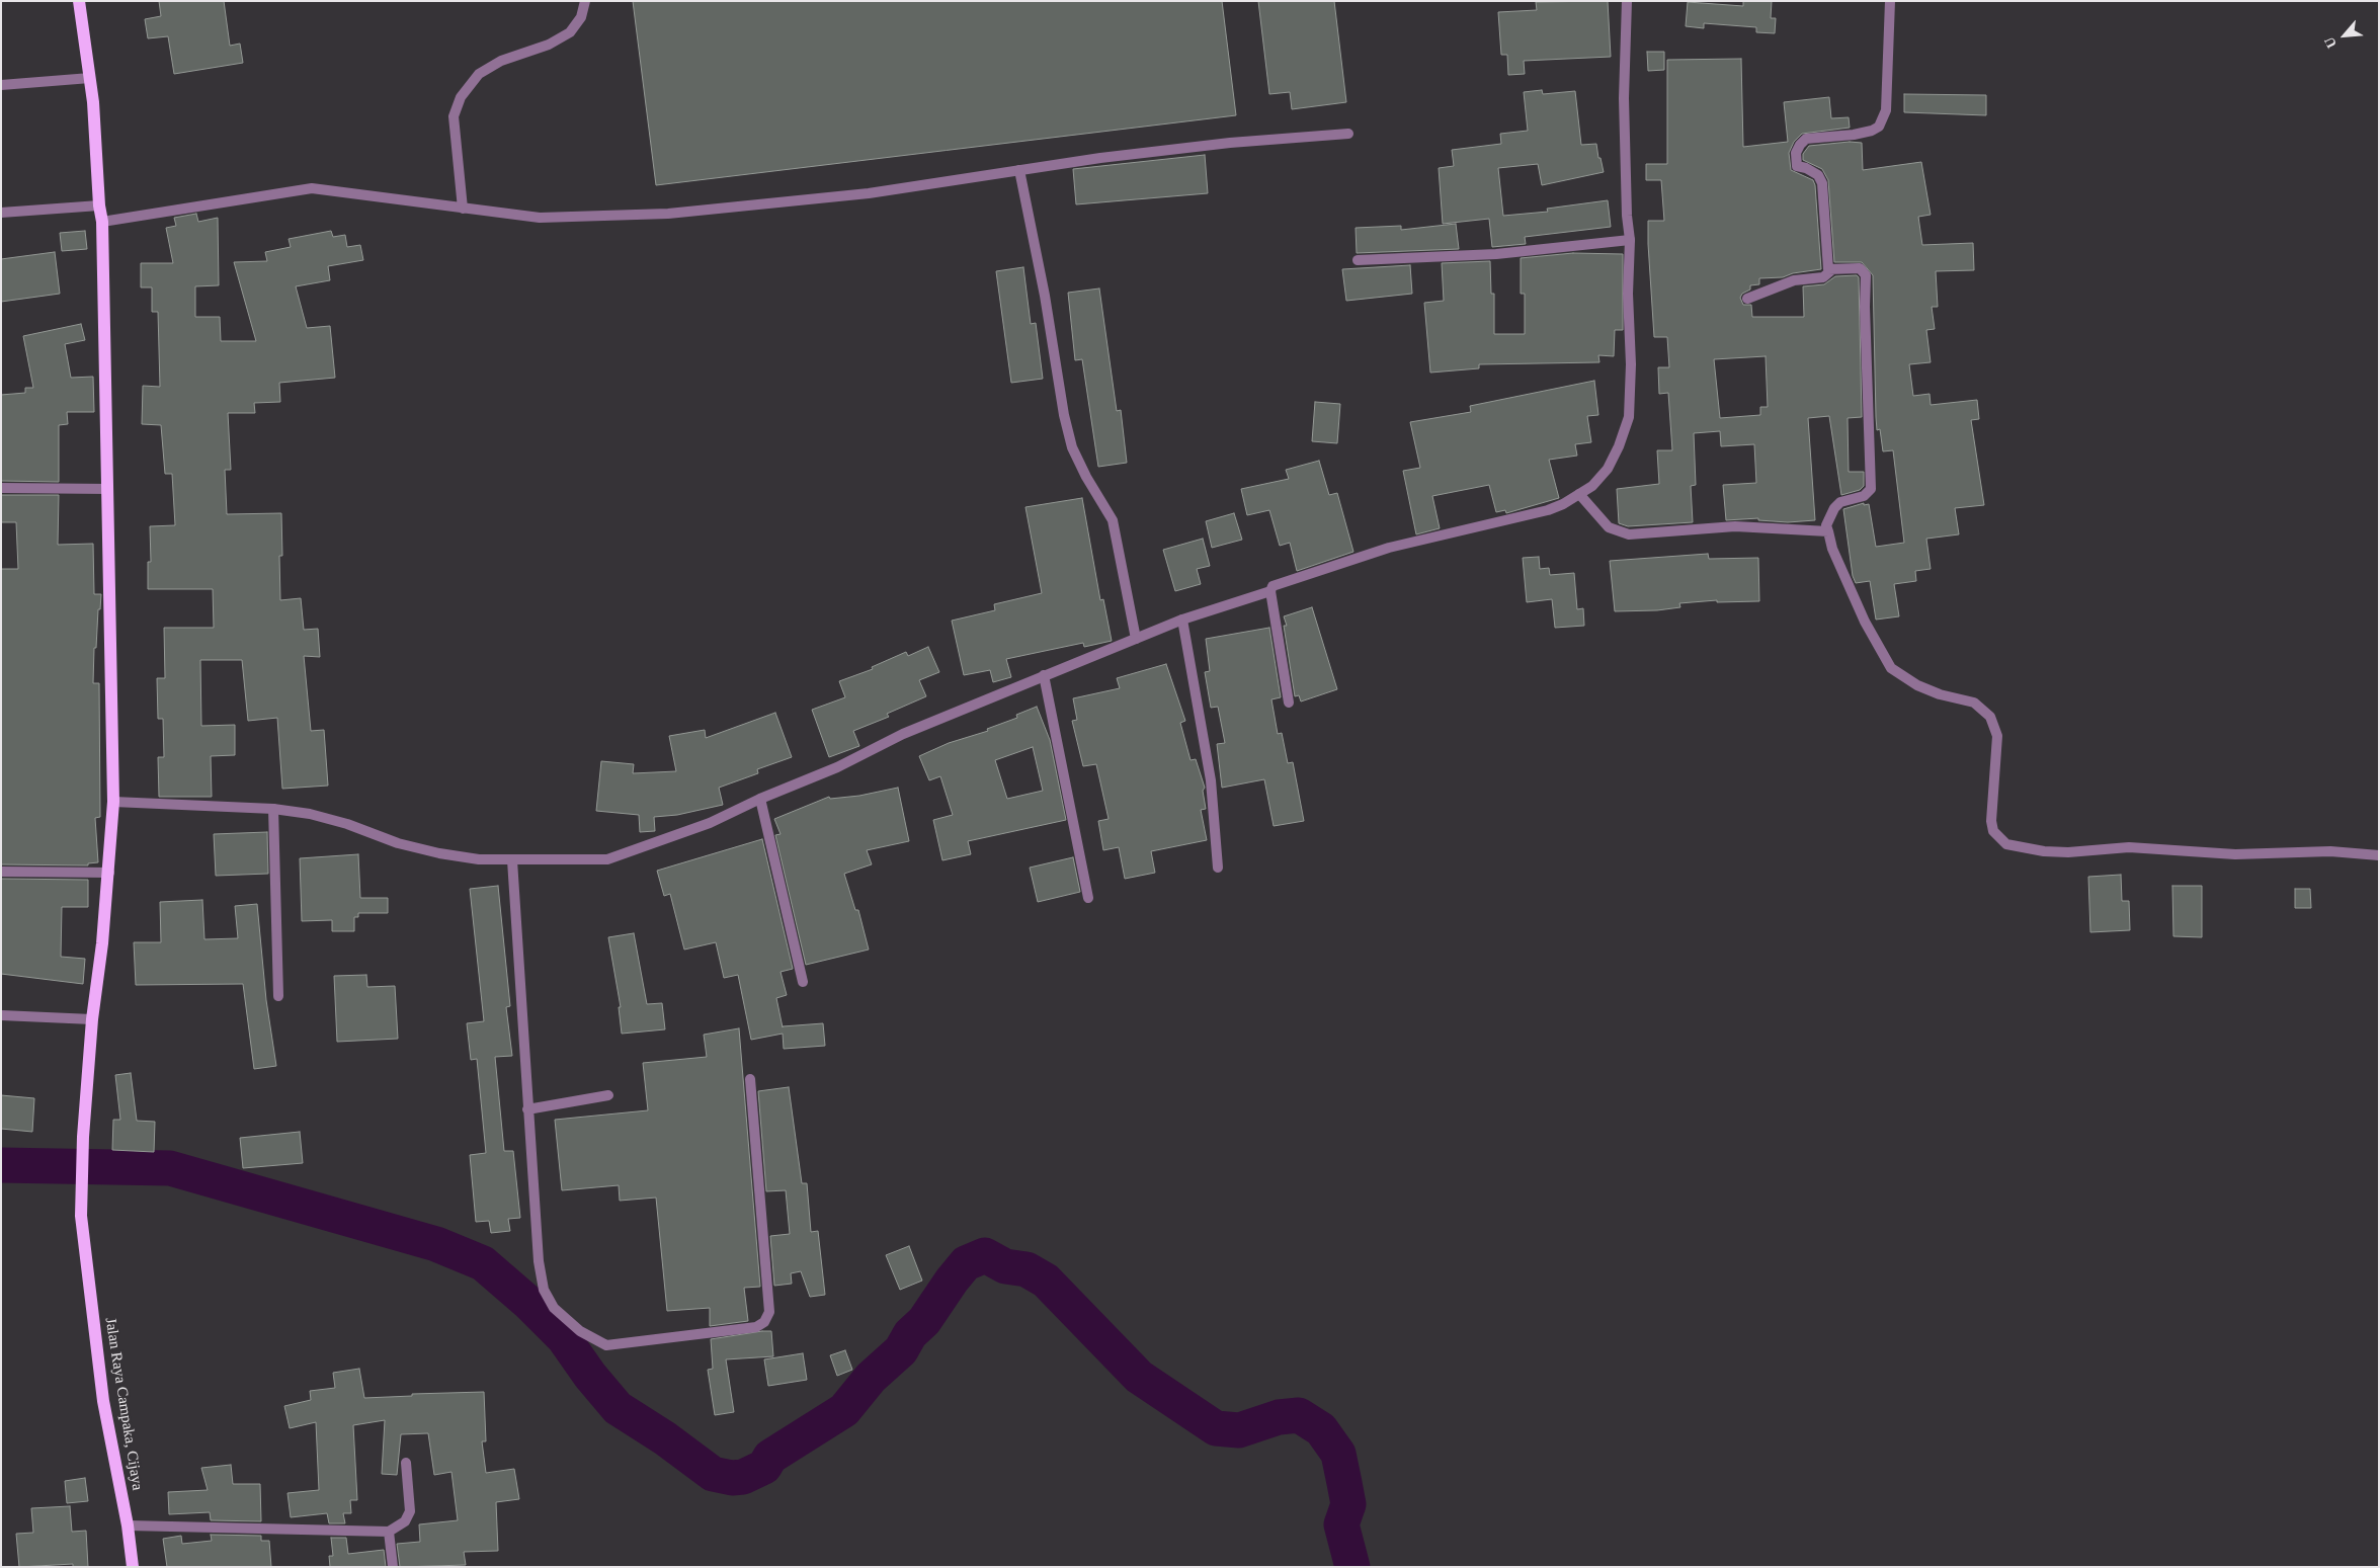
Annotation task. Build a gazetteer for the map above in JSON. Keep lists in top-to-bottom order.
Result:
{
  "streets": {
    "main road": ["Jalan Raya Campaka, Cijaya"]
  },
  "north": "bottom left"
}
